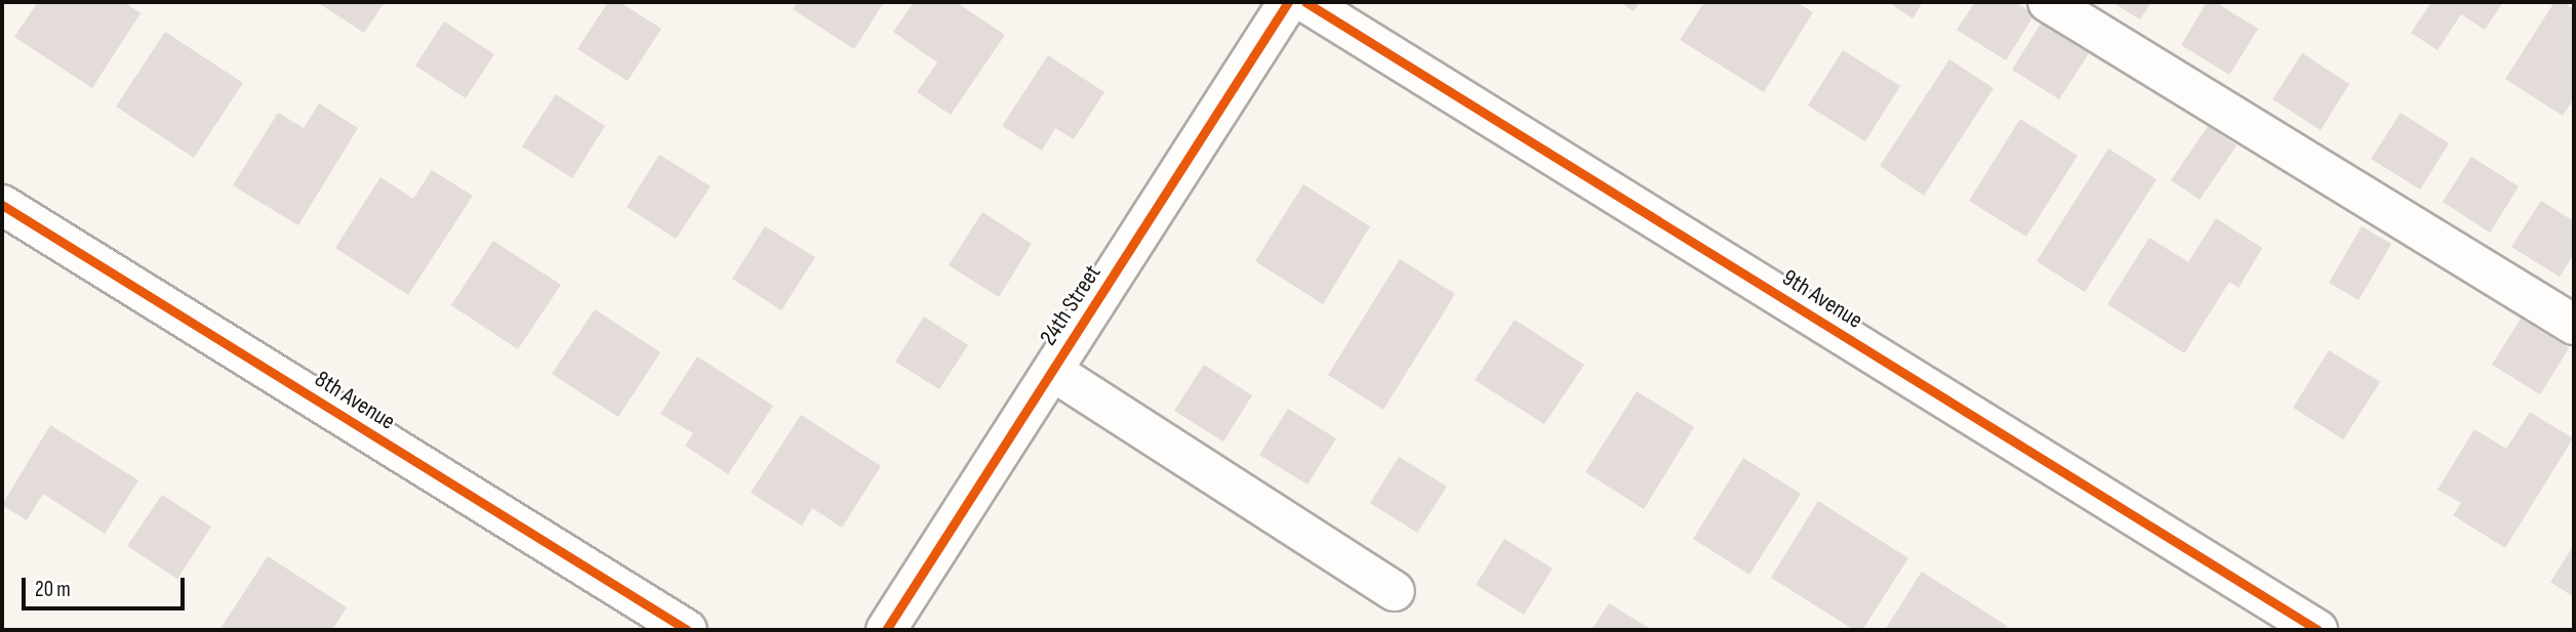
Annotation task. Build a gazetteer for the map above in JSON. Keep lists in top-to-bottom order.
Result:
{
  "streets": {
    "street": ["9th Avenue", "24th Street", "8th Avenue"]
  },
  "scale_bar": "20 m"
}
